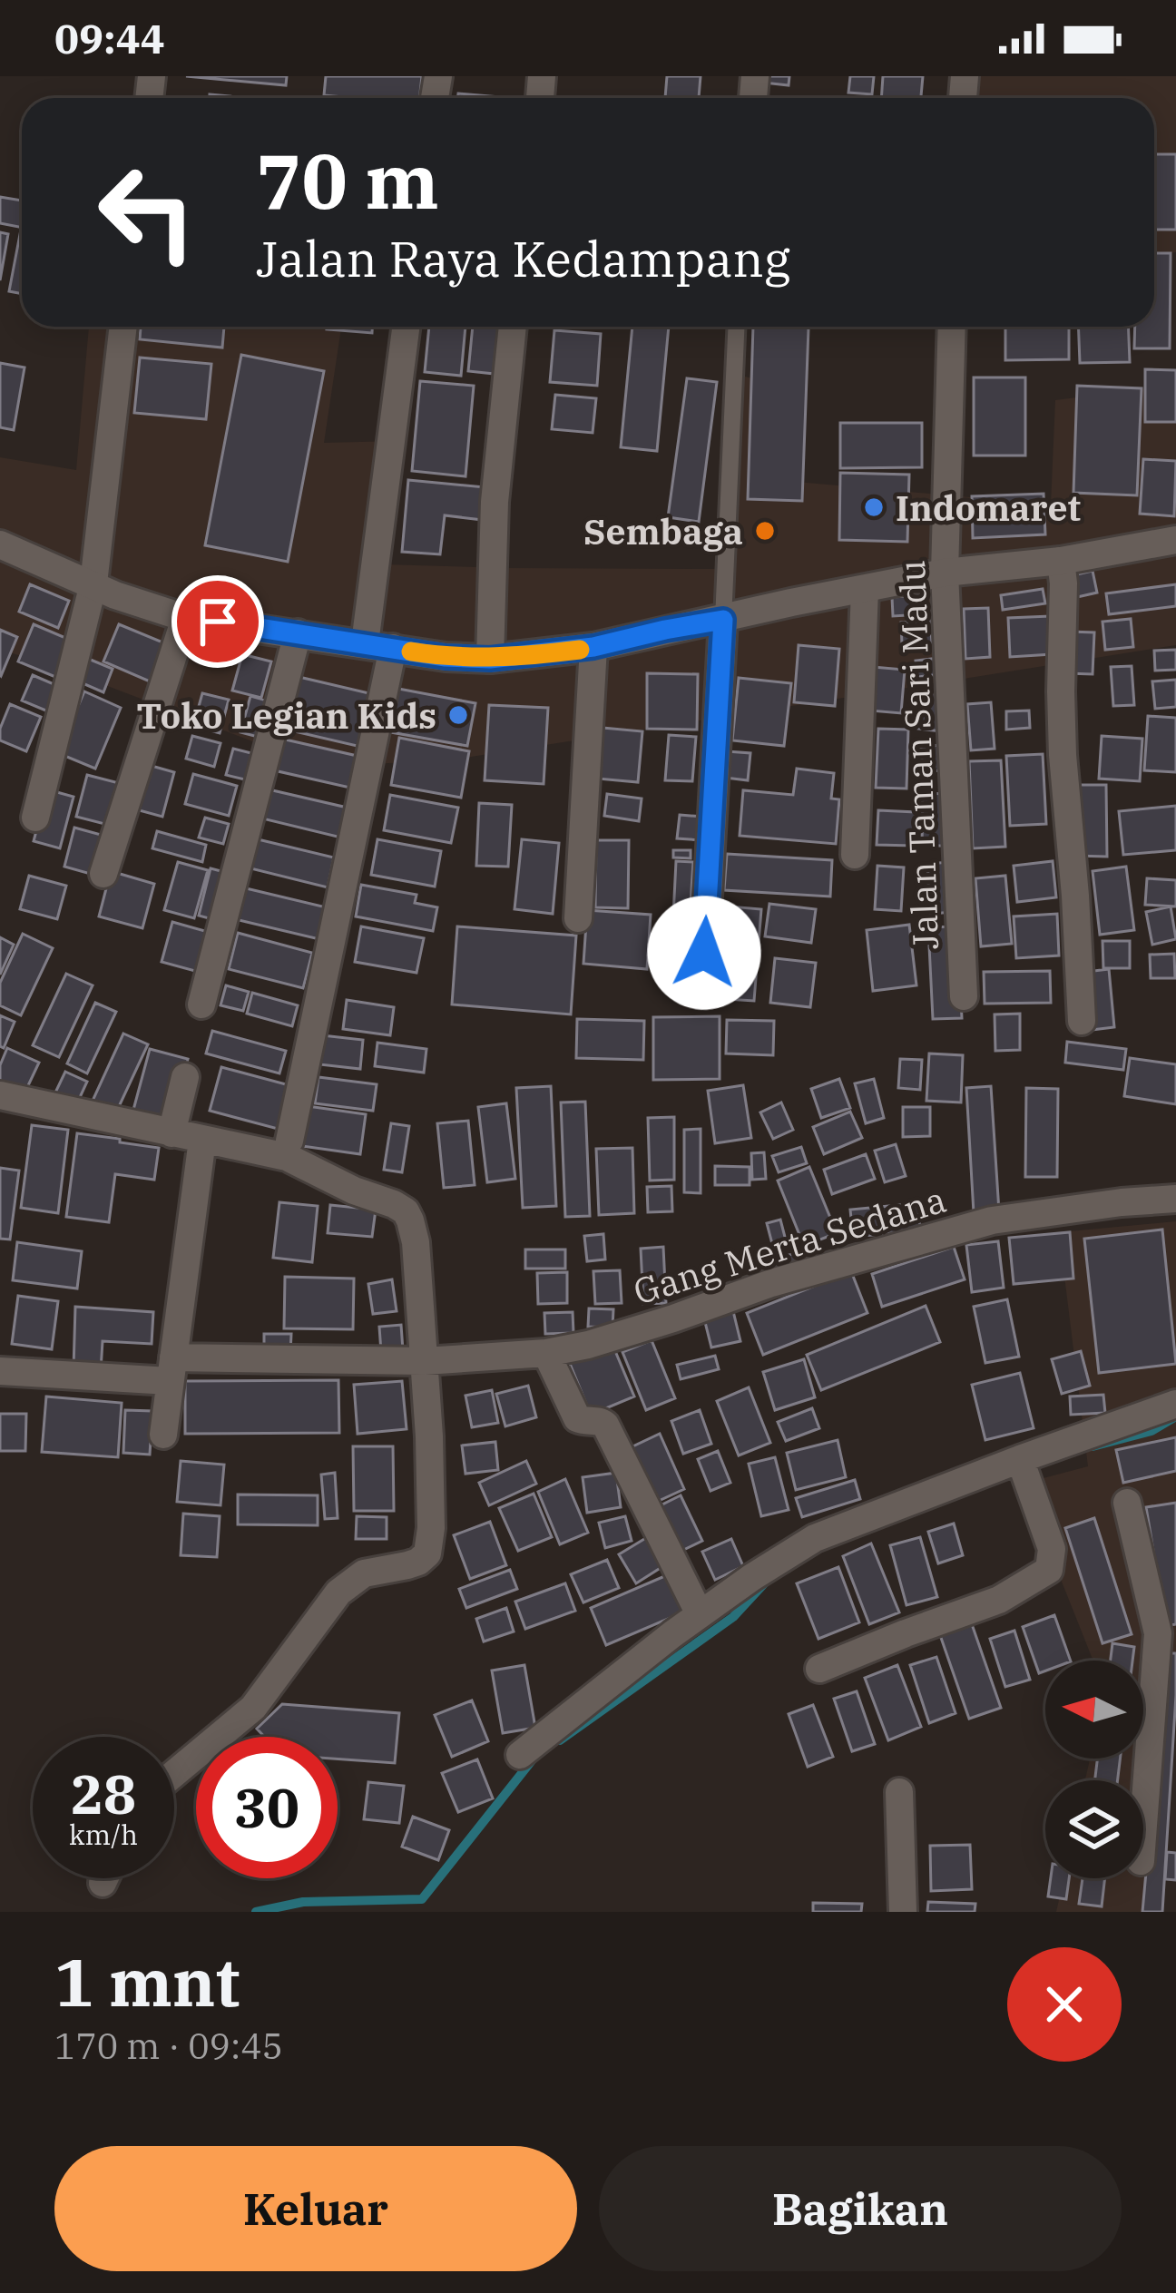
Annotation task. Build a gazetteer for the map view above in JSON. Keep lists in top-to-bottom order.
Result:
{
  "streets": {
    "street": ["Jalan Taman Sari Madu", "Gang Merta Sedana"]
  },
  "places": ["Indomaret", "Sembaga", "Toko Legian Kids"],
  "north": "left",
  "page": {
    "status": "09:44",
    "turn": ["70 m", "Jalan Raya Kedampang"],
    "speed": "28 km/h",
    "limit": "30",
    "heading": ["1 mnt", "170 m · 09:45"],
    "buttons": ["Keluar", "Bagikan"]
  }
}
